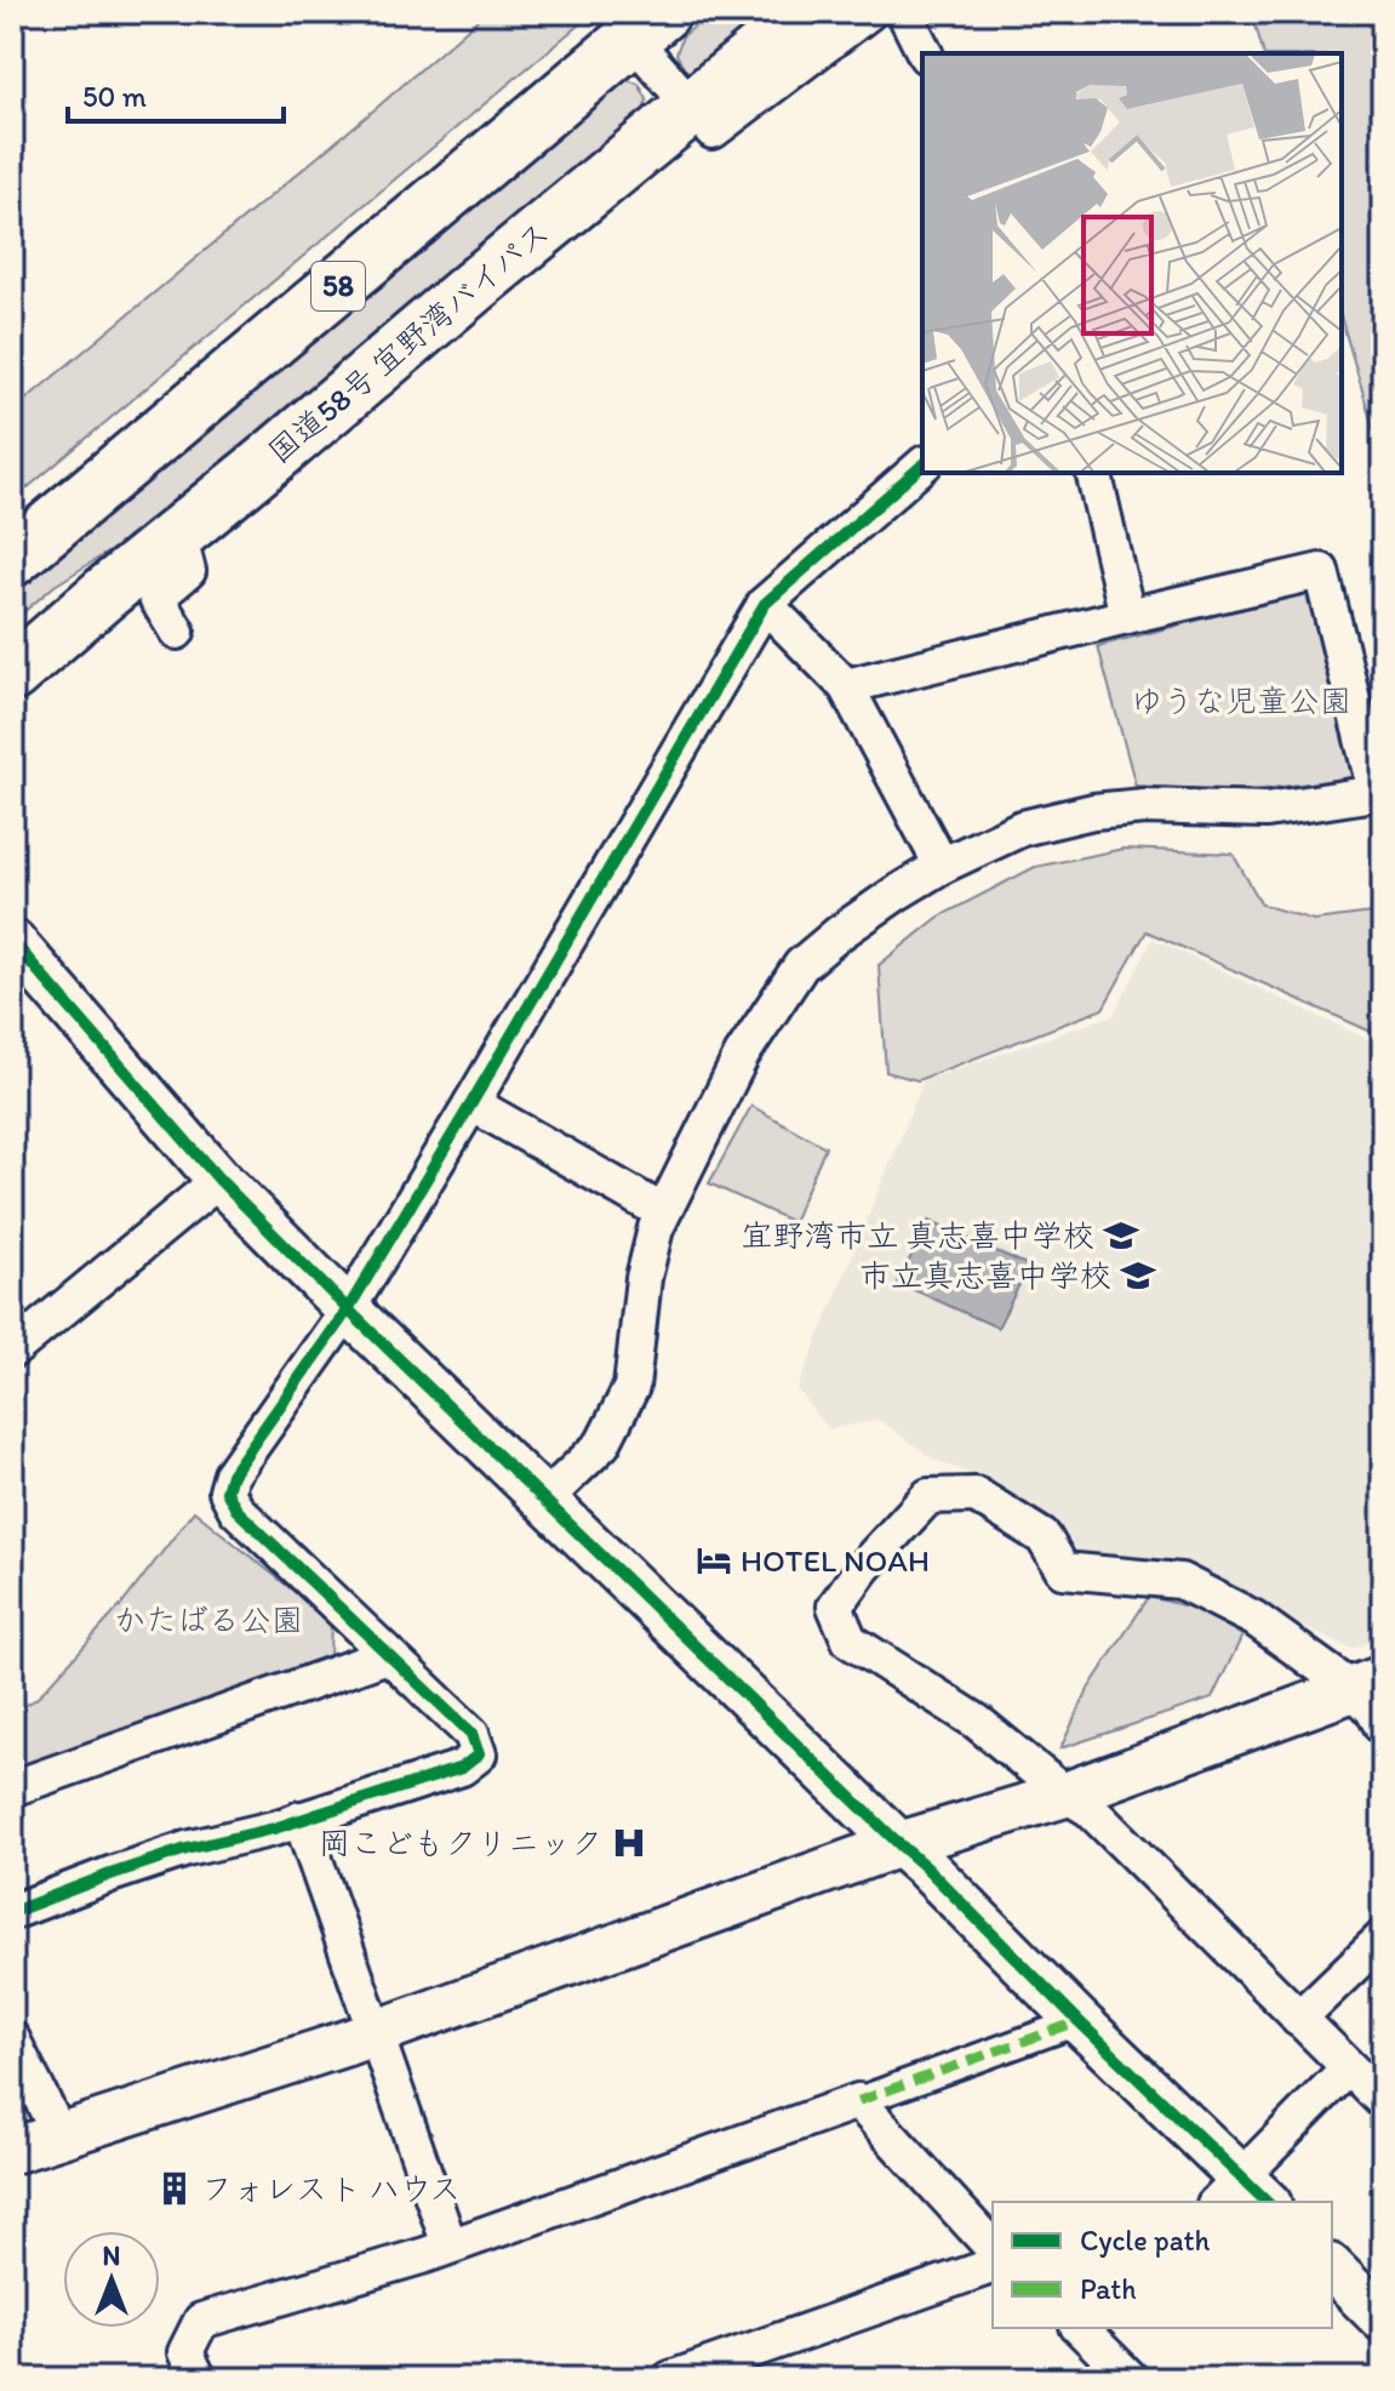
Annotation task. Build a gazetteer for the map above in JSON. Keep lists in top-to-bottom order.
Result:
{
  "streets": {
    "highway": ["58", "国道58号 宜野湾バイパス"]
  },
  "parks": ["ゆうな児童公園", "かたばる公園"],
  "places": {
    "school or university": ["宜野湾市立 真志喜中学校", "市立真志喜中学校"],
    "hotel": ["HOTEL NOAH"],
    "hospital": ["岡こどもクリニック"],
    "building": ["フォレスト ハウス"]
  },
  "legend": ["Cycle path", "Path"],
  "scale_bar": "50 m",
  "north": "top"
}
